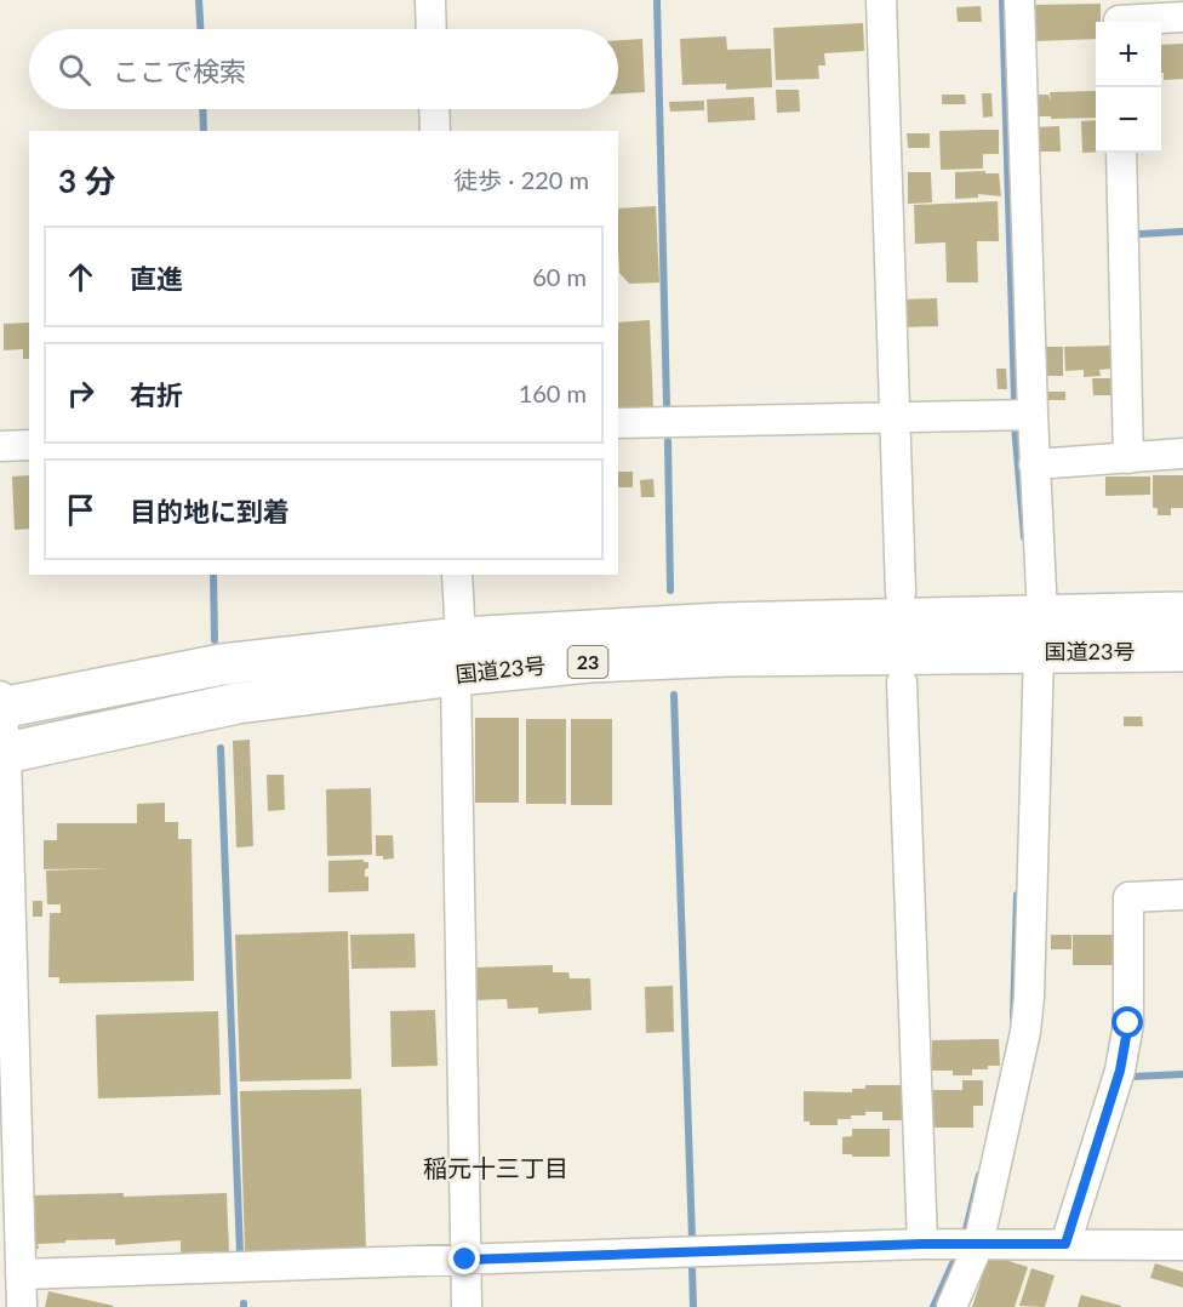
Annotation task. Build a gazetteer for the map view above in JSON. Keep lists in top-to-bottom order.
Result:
{
  "streets": {
    "highway": ["国道23号", "23"]
  },
  "districts": ["稲元十三丁目"],
  "page": {
    "map_buttons": ["+", "−"],
    "search": "ここで検索",
    "heading": ["3 分", "徒歩 · 220 m"],
    "list": [
      ["直進", "60 m"],
      ["右折", "160 m"],
      "目的地に到着"
    ]
  }
}
